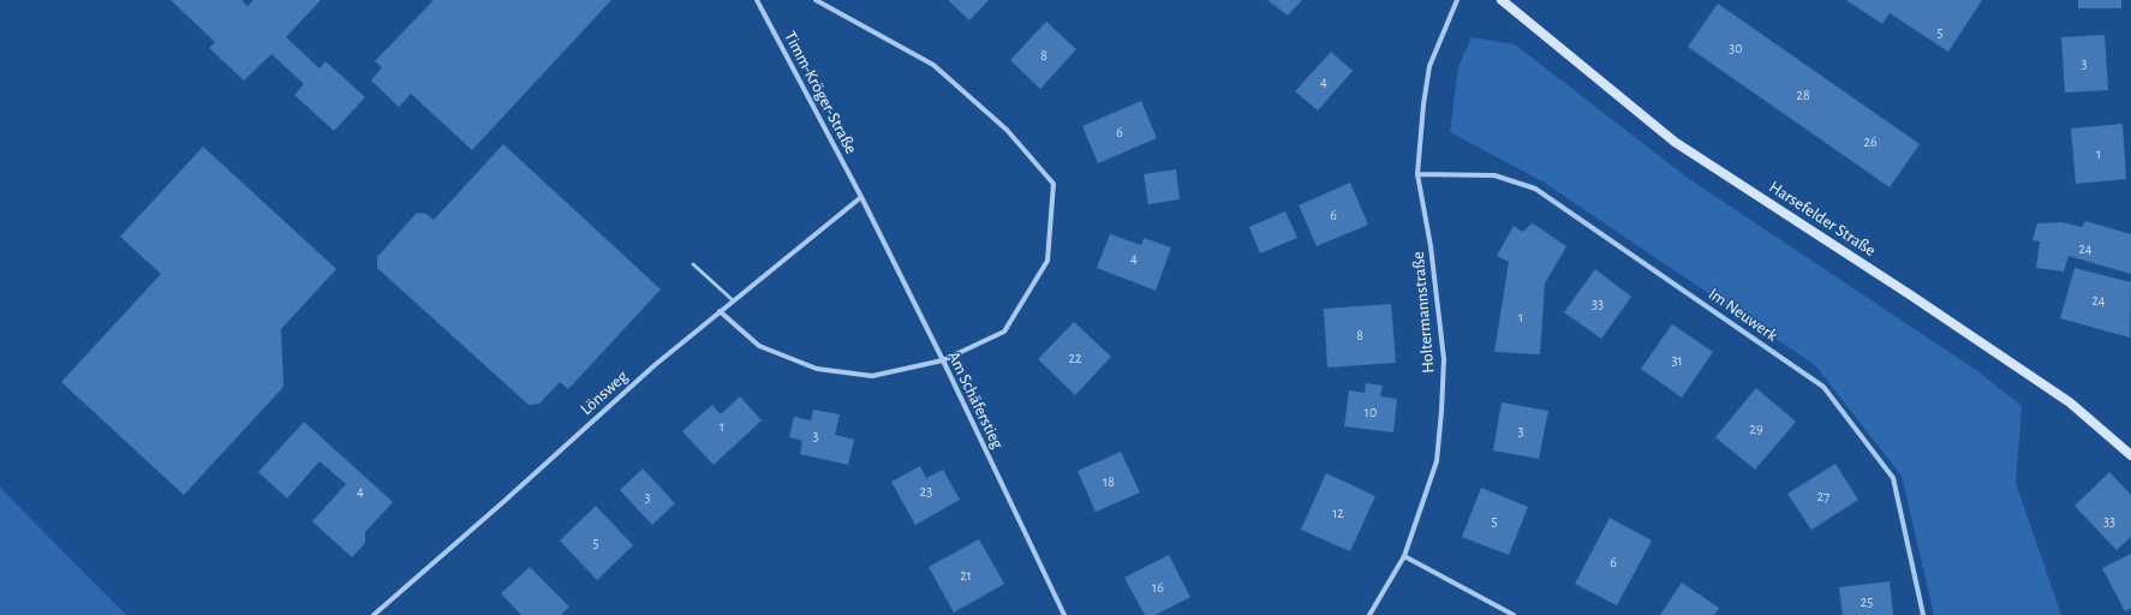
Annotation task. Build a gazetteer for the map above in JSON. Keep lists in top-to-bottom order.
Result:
{
  "streets": {
    "main road": ["Harsefelder Straße"],
    "street": [
      "Timm-Kröger-Straße",
      "Holtermannstraße",
      "Im Neuwerk",
      "Lönsweg",
      "Am Schäferstieg"
    ]
  },
  "crossings": [
    ["Timm-Kröger-Straße", "Lönsweg"],
    ["Timm-Kröger-Straße", "Am Schäferstieg"],
    ["Holtermannstraße", "Im Neuwerk"],
    ["Lönsweg", "Am Schäferstieg"]
  ],
  "house_numbers": [
    "5",
    "30",
    "8",
    "3",
    "4",
    "28",
    "6",
    "26",
    "1",
    "6",
    "24",
    "4",
    "24",
    "33",
    "1",
    "8",
    "22",
    "31",
    "10",
    "1",
    "29",
    "3",
    "3",
    "18",
    "4",
    "23",
    "27",
    "3",
    "12",
    "5",
    "33",
    "5",
    "6",
    "21",
    "16",
    "25"
  ]
}
